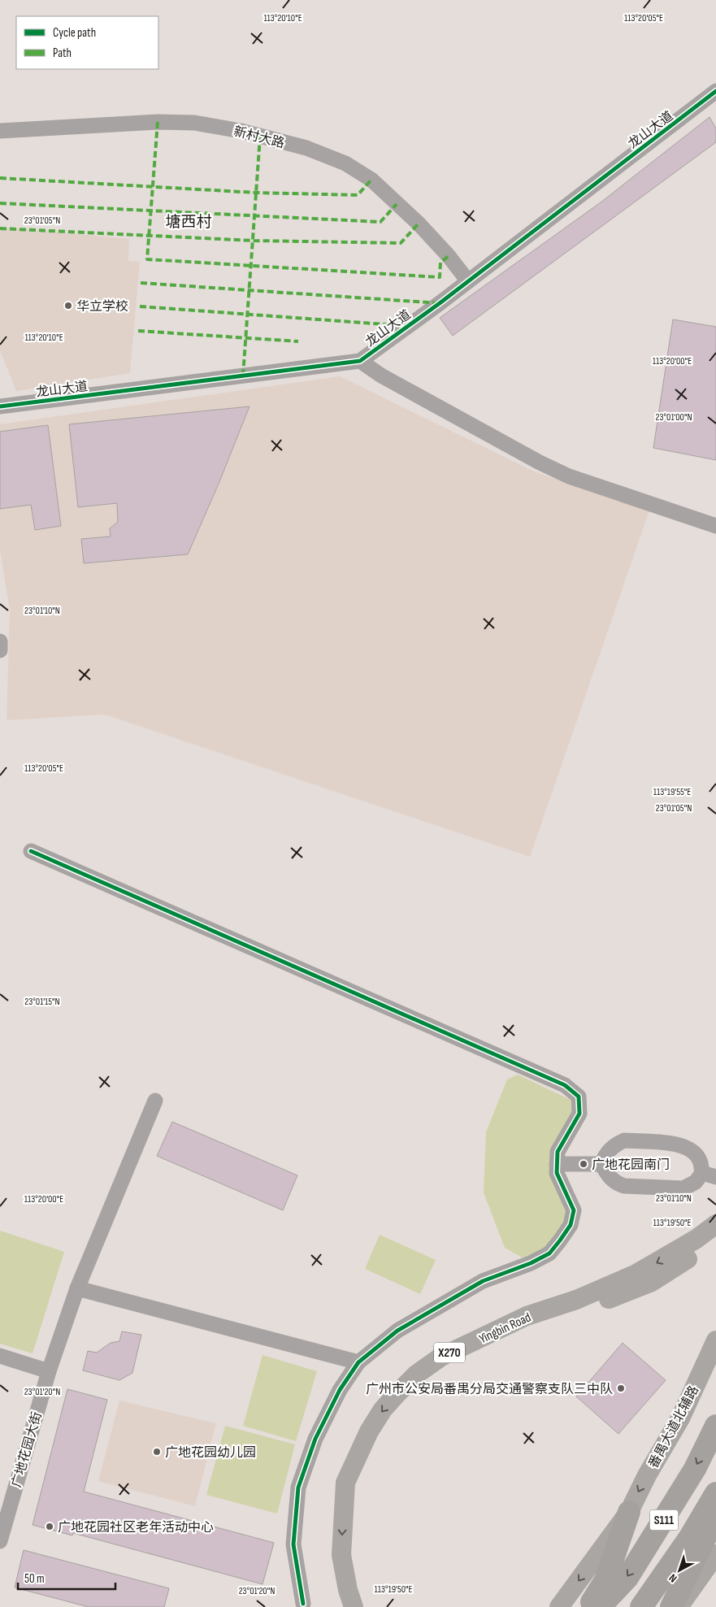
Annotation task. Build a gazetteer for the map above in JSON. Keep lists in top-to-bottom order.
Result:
{
  "streets": {
    "highway": ["S111"],
    "main road": ["Yingbin Road", "X270", "番禺大道北辅路"],
    "street": ["龙山大道", "新村大路", "广地花园大街"]
  },
  "crossings": [
    ["龙山大道", "新村大路"]
  ],
  "one_way": ["番禺大道北辅路"],
  "districts": ["塘西村"],
  "places": [
    "华立学校",
    "广地花园南门",
    "广州市公安局番禺分局交通警察支队三中队",
    "广地花园幼儿园",
    "广地花园社区老年活动中心"
  ],
  "legend": ["Cycle path", "Path"],
  "scale_bar": "50 m",
  "north": "bottom left",
  "coordinates": [
    "113°20'10\"E",
    "113°20'05\"E",
    "23°01'05\"N",
    "113°20'00\"E",
    "23°01'00\"N",
    "23°01'10\"N",
    "113°19'55\"E",
    "23°01'15\"N",
    "113°19'50\"E",
    "23°01'20\"N"
  ]
}
